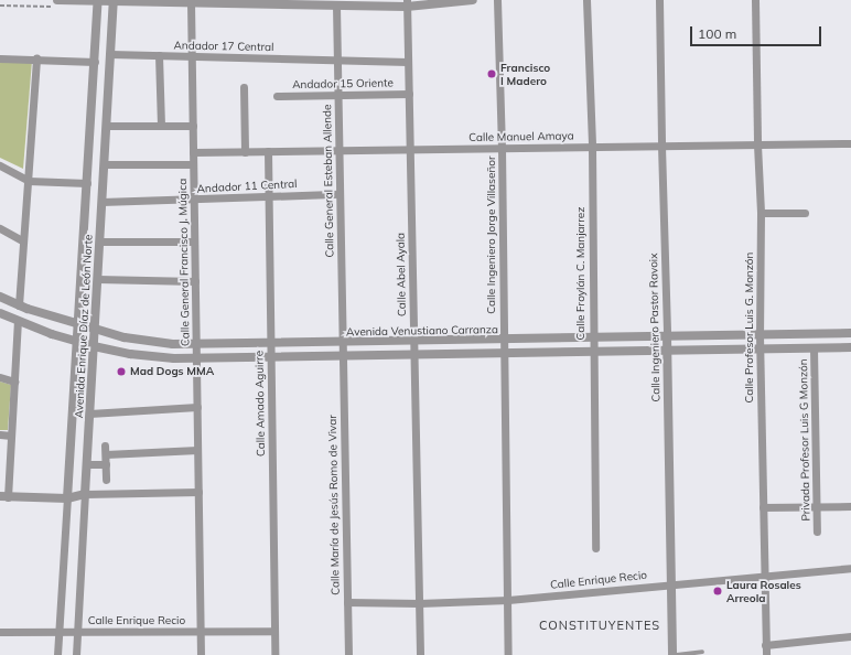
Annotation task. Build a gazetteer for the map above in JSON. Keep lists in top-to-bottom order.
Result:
{
  "streets": {
    "street": [
      "Andador 17 Central",
      "Andador 15 Oriente",
      "Calle Manuel Amaya",
      "Calle General Esteban Allende",
      "Andador 11 Central",
      "Calle Ingeniero Jorge Villaseñor",
      "Calle General Francisco J. Múgica",
      "Calle Froylán C. Manjarrez",
      "Calle Abel Ayala",
      "Avenida Enrique Díaz de León Norte",
      "Calle Ingeniero Pastor Ravoix",
      "Calle Profesor Luis G. Monzón",
      "Avenida Venustiano Carranza",
      "Calle Amado Aguirre",
      "Privada Profesor Luis G Monzón",
      "Calle María de Jesús Romo de Vivar",
      "Calle Enrique Recio"
    ]
  },
  "crossings": [
    ["Andador 17 Central", "Calle General Esteban Allende"],
    ["Andador 17 Central", "Calle General Francisco J. Múgica"],
    ["Andador 17 Central", "Calle Abel Ayala"],
    ["Andador 17 Central", "Avenida Enrique Díaz de León Norte"],
    ["Andador 15 Oriente", "Calle General Esteban Allende"],
    ["Andador 15 Oriente", "Calle Abel Ayala"],
    ["Calle Manuel Amaya", "Calle General Esteban Allende"],
    ["Calle Manuel Amaya", "Calle Ingeniero Jorge Villaseñor"],
    ["Calle Manuel Amaya", "Calle General Francisco J. Múgica"],
    ["Calle Manuel Amaya", "Calle Froylán C. Manjarrez"],
    ["Calle Manuel Amaya", "Calle Abel Ayala"],
    ["Calle Manuel Amaya", "Calle Ingeniero Pastor Ravoix"],
    ["Calle Manuel Amaya", "Calle Profesor Luis G. Monzón"],
    ["Calle Manuel Amaya", "Calle Amado Aguirre"],
    ["Calle General Esteban Allende", "Andador 11 Central"],
    ["Calle General Esteban Allende", "Avenida Venustiano Carranza"],
    ["Calle General Esteban Allende", "Calle María de Jesús Romo de Vivar"],
    ["Andador 11 Central", "Calle General Francisco J. Múgica"],
    ["Andador 11 Central", "Avenida Enrique Díaz de León Norte"],
    ["Andador 11 Central", "Calle Amado Aguirre"],
    ["Calle Ingeniero Jorge Villaseñor", "Avenida Venustiano Carranza"],
    ["Calle Ingeniero Jorge Villaseñor", "Calle Enrique Recio"],
    ["Calle General Francisco J. Múgica", "Avenida Venustiano Carranza"],
    ["Calle General Francisco J. Múgica", "Calle Enrique Recio"],
    ["Calle Froylán C. Manjarrez", "Avenida Venustiano Carranza"],
    ["Calle Abel Ayala", "Avenida Venustiano Carranza"],
    ["Calle Abel Ayala", "Calle Enrique Recio"],
    ["Avenida Enrique Díaz de León Norte", "Avenida Venustiano Carranza"],
    ["Avenida Enrique Díaz de León Norte", "Calle Enrique Recio"],
    ["Calle Ingeniero Pastor Ravoix", "Avenida Venustiano Carranza"],
    ["Calle Ingeniero Pastor Ravoix", "Calle Enrique Recio"],
    ["Calle Profesor Luis G. Monzón", "Avenida Venustiano Carranza"],
    ["Calle Profesor Luis G. Monzón", "Calle Enrique Recio"],
    ["Avenida Venustiano Carranza", "Calle Amado Aguirre"],
    ["Avenida Venustiano Carranza", "Privada Profesor Luis G Monzón"],
    ["Avenida Venustiano Carranza", "Calle María de Jesús Romo de Vivar"],
    ["Calle Amado Aguirre", "Calle Enrique Recio"],
    ["Calle María de Jesús Romo de Vivar", "Calle Enrique Recio"]
  ],
  "districts": ["CONSTITUYENTES"],
  "places": ["Francisco I Madero", "Mad Dogs MMA", "Laura Rosales Arreola"],
  "scale_bar": "100 m"
}
